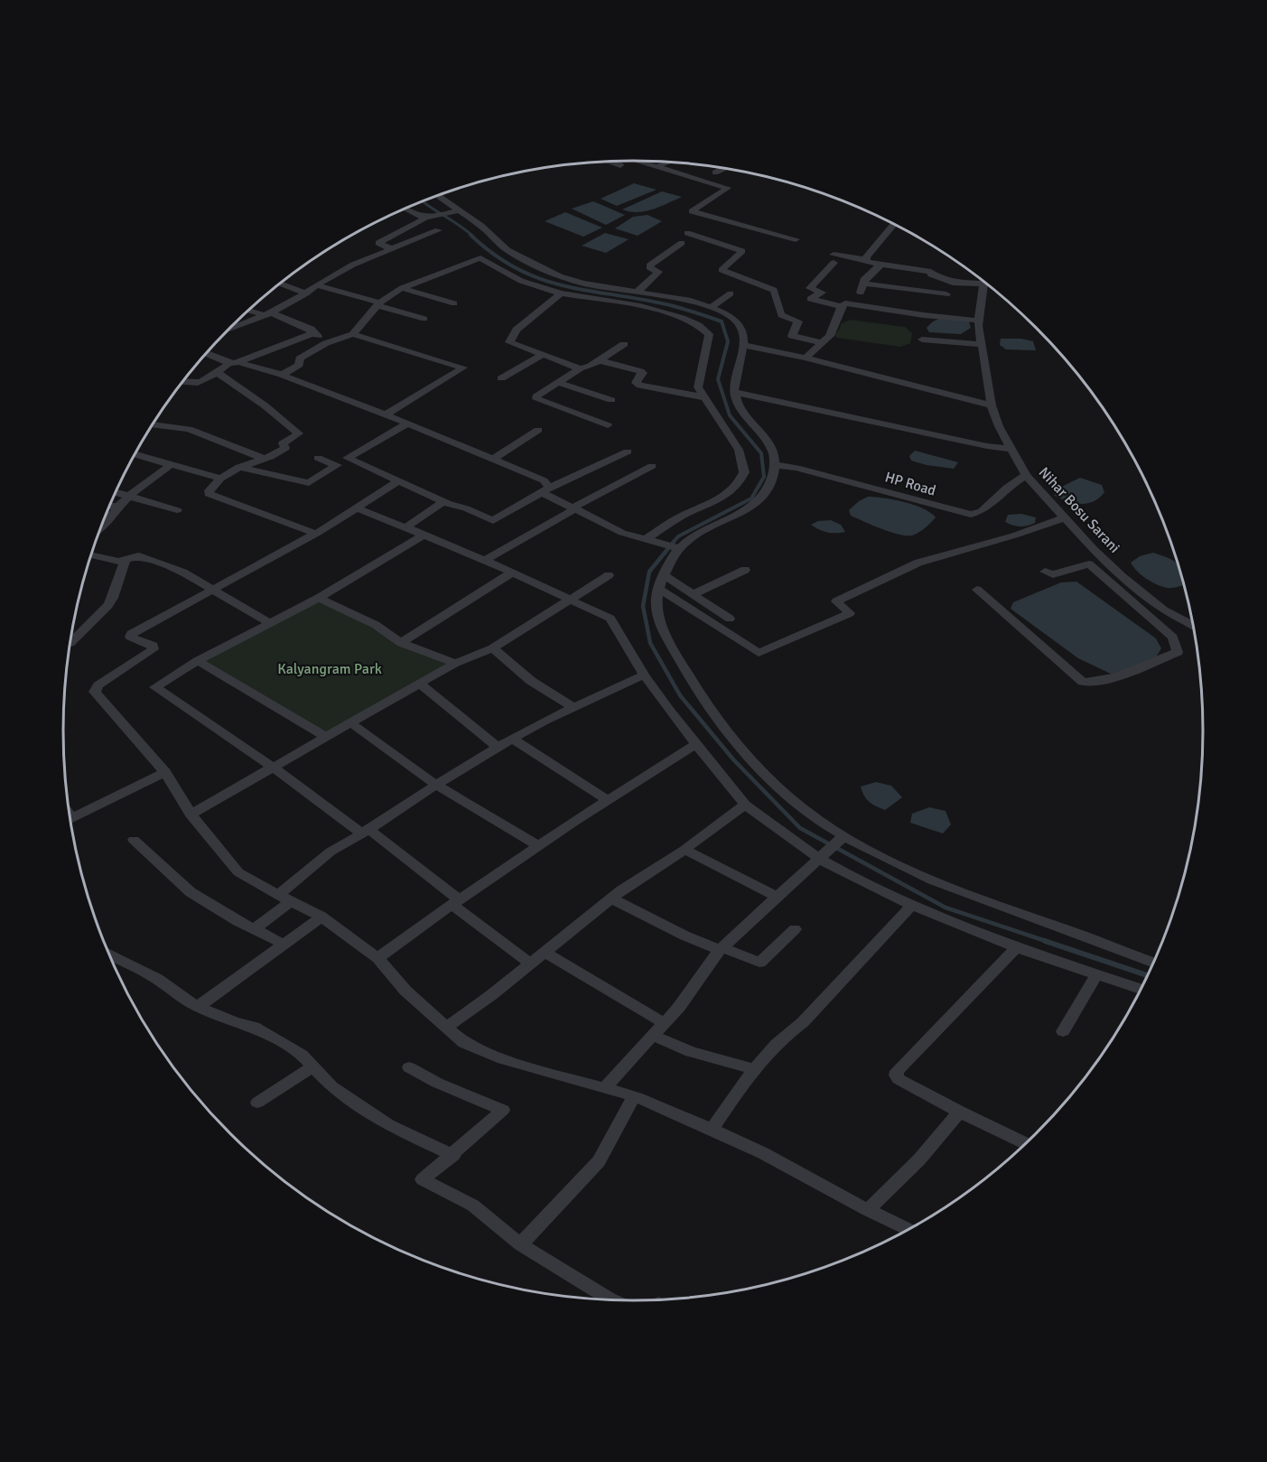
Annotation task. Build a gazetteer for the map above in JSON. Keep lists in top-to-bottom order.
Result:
{
  "streets": {
    "street": ["HP Road", "Nihar Bosu Sarani"]
  },
  "crossings": [
    ["HP Road", "Nihar Bosu Sarani"]
  ],
  "parks": ["Kalyangram Park"]
}
